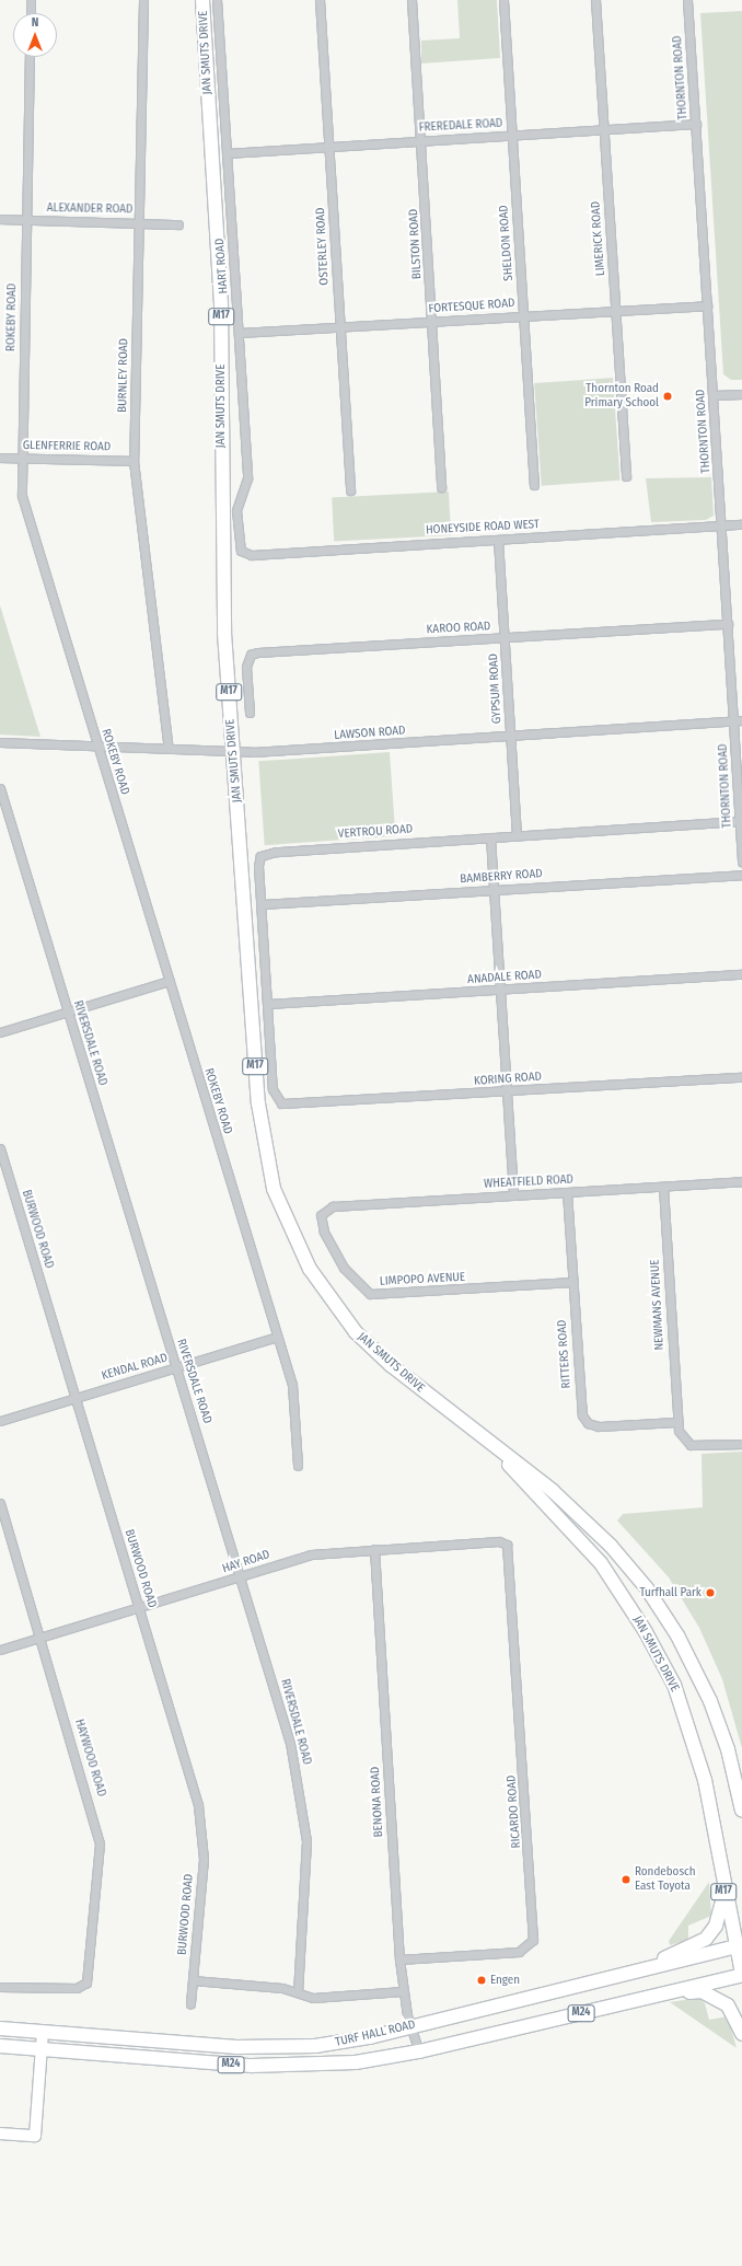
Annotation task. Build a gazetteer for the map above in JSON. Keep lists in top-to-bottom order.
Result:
{
  "streets": {
    "main road": [
      "JAN SMUTS DRIVE",
      "M17",
      "M24",
      "TURF HALL ROAD"
    ],
    "street": [
      "THORNTON ROAD",
      "FREREDALE ROAD",
      "ALEXANDER ROAD",
      "LIMERICK ROAD",
      "SHELDON ROAD",
      "BILSTON ROAD",
      "OSTERLEY ROAD",
      "HART ROAD",
      "FORTESQUE ROAD",
      "ROKEBY ROAD",
      "BURNLEY ROAD",
      "GLENFERRIE ROAD",
      "HONEYSIDE ROAD WEST",
      "KAROO ROAD",
      "GYPSUM ROAD",
      "LAWSON ROAD",
      "VERTROU ROAD",
      "BAMBERRY ROAD",
      "ANADALE ROAD",
      "RIVERSDALE ROAD",
      "KORING ROAD",
      "WHEATFIELD ROAD",
      "BURWOOD ROAD",
      "LIMPOPO AVENUE",
      "NEWMANS AVENUE",
      "RITTERS ROAD",
      "KENDAL ROAD",
      "HAY ROAD",
      "HAYWOOD ROAD",
      "BENONA ROAD",
      "RICARDO ROAD"
    ]
  },
  "crossings": [
    ["JAN SMUTS DRIVE", "LAWSON ROAD"],
    ["JAN SMUTS DRIVE", "TURF HALL ROAD"],
    ["THORNTON ROAD", "FREREDALE ROAD"],
    ["THORNTON ROAD", "FORTESQUE ROAD"],
    ["THORNTON ROAD", "HONEYSIDE ROAD WEST"],
    ["THORNTON ROAD", "KAROO ROAD"],
    ["THORNTON ROAD", "LAWSON ROAD"],
    ["THORNTON ROAD", "VERTROU ROAD"],
    ["FREREDALE ROAD", "LIMERICK ROAD"],
    ["FREREDALE ROAD", "SHELDON ROAD"],
    ["FREREDALE ROAD", "BILSTON ROAD"],
    ["FREREDALE ROAD", "OSTERLEY ROAD"],
    ["FREREDALE ROAD", "HART ROAD"],
    ["ALEXANDER ROAD", "ROKEBY ROAD"],
    ["ALEXANDER ROAD", "BURNLEY ROAD"],
    ["LIMERICK ROAD", "FORTESQUE ROAD"],
    ["SHELDON ROAD", "FORTESQUE ROAD"],
    ["BILSTON ROAD", "FORTESQUE ROAD"],
    ["OSTERLEY ROAD", "FORTESQUE ROAD"],
    ["HART ROAD", "FORTESQUE ROAD"],
    ["HART ROAD", "HONEYSIDE ROAD WEST"],
    ["ROKEBY ROAD", "GLENFERRIE ROAD"],
    ["ROKEBY ROAD", "LAWSON ROAD"],
    ["ROKEBY ROAD", "KENDAL ROAD"],
    ["BURNLEY ROAD", "GLENFERRIE ROAD"],
    ["BURNLEY ROAD", "LAWSON ROAD"],
    ["HONEYSIDE ROAD WEST", "GYPSUM ROAD"],
    ["KAROO ROAD", "GYPSUM ROAD"],
    ["GYPSUM ROAD", "LAWSON ROAD"],
    ["GYPSUM ROAD", "VERTROU ROAD"],
    ["VERTROU ROAD", "BAMBERRY ROAD"],
    ["VERTROU ROAD", "ANADALE ROAD"],
    ["VERTROU ROAD", "KORING ROAD"],
    ["RIVERSDALE ROAD", "KENDAL ROAD"],
    ["RIVERSDALE ROAD", "HAY ROAD"],
    ["WHEATFIELD ROAD", "LIMPOPO AVENUE"],
    ["WHEATFIELD ROAD", "NEWMANS AVENUE"],
    ["WHEATFIELD ROAD", "RITTERS ROAD"],
    ["BURWOOD ROAD", "KENDAL ROAD"],
    ["BURWOOD ROAD", "HAY ROAD"],
    ["LIMPOPO AVENUE", "RITTERS ROAD"],
    ["NEWMANS AVENUE", "RITTERS ROAD"],
    ["HAY ROAD", "HAYWOOD ROAD"],
    ["HAY ROAD", "BENONA ROAD"],
    ["HAY ROAD", "RICARDO ROAD"],
    ["BENONA ROAD", "RICARDO ROAD"],
    ["BENONA ROAD", "TURF HALL ROAD"]
  ],
  "places": [
    "Thornton Road Primary School",
    "Turfhall Park",
    "Rondebosch East Toyota",
    "Engen"
  ],
  "north": "top"
}
